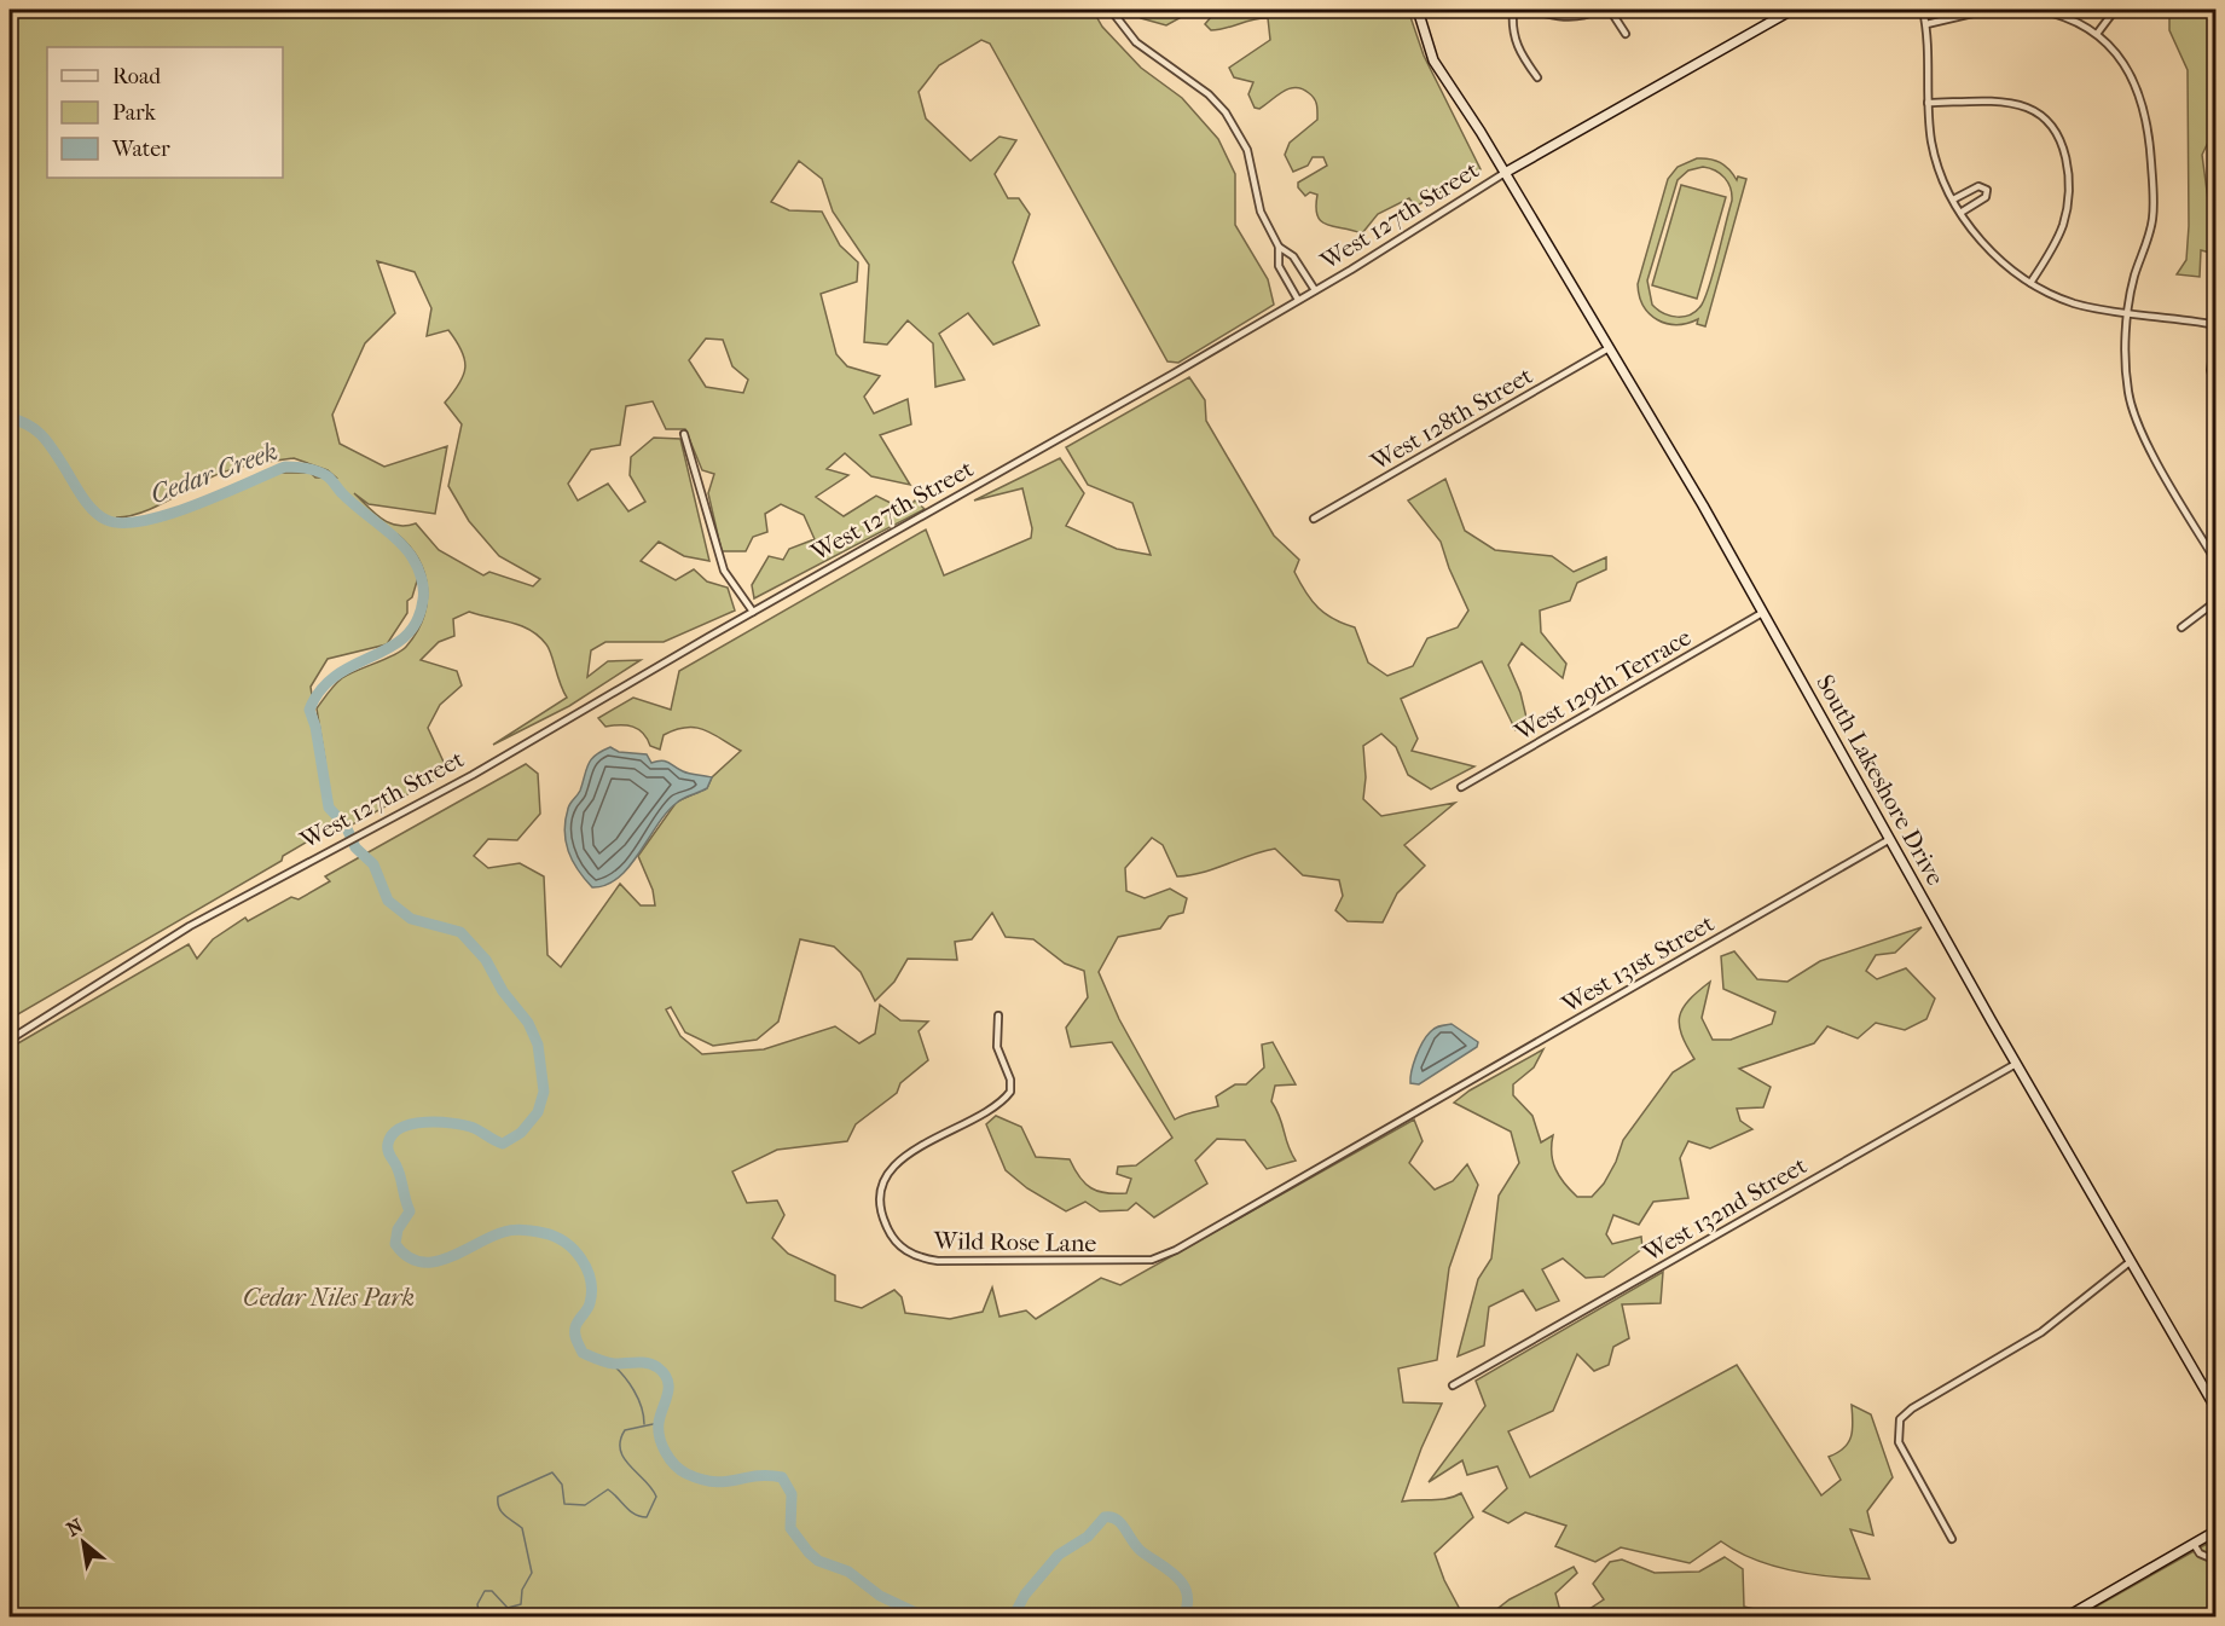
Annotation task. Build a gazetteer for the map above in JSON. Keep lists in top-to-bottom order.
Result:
{
  "streets": {
    "street": [
      "West 127th Street",
      "West 128th Street",
      "West 129th Terrace",
      "South Lakeshore Drive",
      "West 131st Street",
      "West 132nd Street",
      "Wild Rose Lane"
    ]
  },
  "crossings": [
    ["West 127th Street", "South Lakeshore Drive"],
    ["West 128th Street", "South Lakeshore Drive"],
    ["West 129th Terrace", "South Lakeshore Drive"],
    ["South Lakeshore Drive", "West 131st Street"],
    ["South Lakeshore Drive", "West 132nd Street"],
    ["West 131st Street", "Wild Rose Lane"]
  ],
  "water": ["Cedar Creek"],
  "parks": ["Cedar Niles Park"],
  "legend": ["Road", "Park", "Water"],
  "north": "top left"
}
